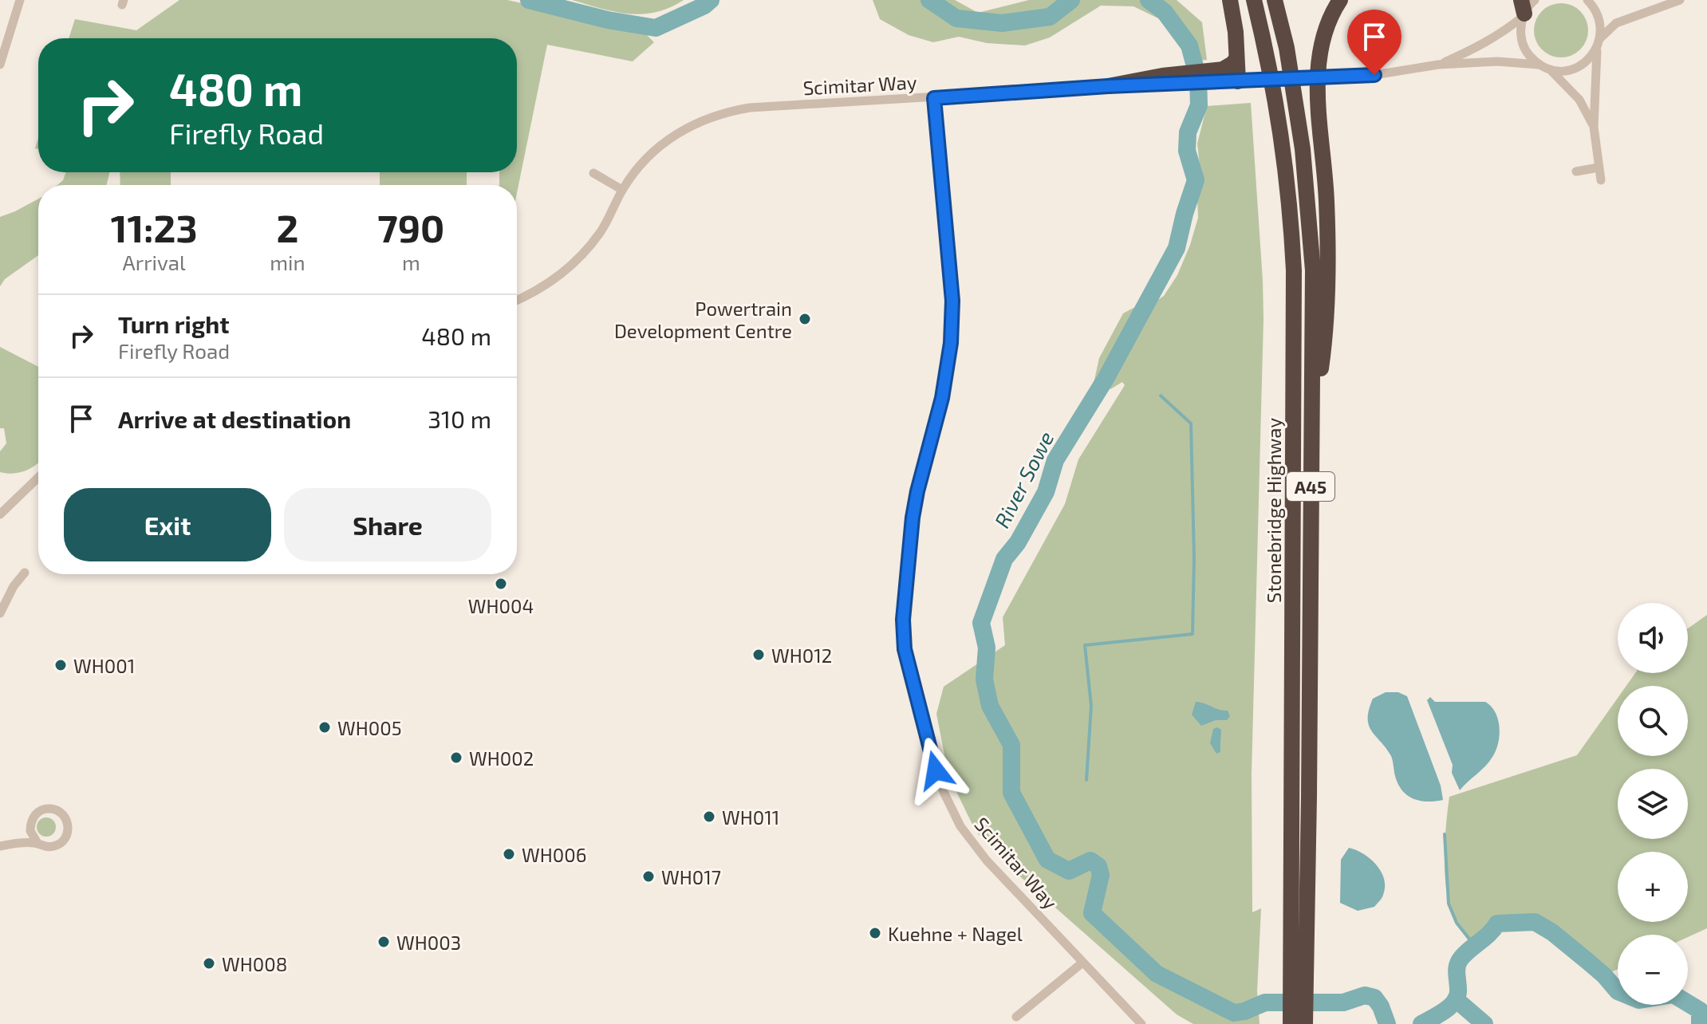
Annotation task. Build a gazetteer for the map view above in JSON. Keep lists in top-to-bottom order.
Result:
{
  "streets": {
    "highway": ["A45", "Stonebridge Highway"],
    "street": ["Scimitar Way"]
  },
  "water": ["River Sowe"],
  "places": [
    "Powertrain Development Centre",
    "WH004",
    "WH012",
    "WH001",
    "WH005",
    "WH002",
    "WH011",
    "WH006",
    "WH017",
    "Kuehne + Nagel",
    "WH003",
    "WH008"
  ],
  "page": {
    "turn": ["480 m", "Firefly Road"],
    "eta": [
      "11:23",
      "Arrival",
      "2",
      "min",
      "790",
      "m"
    ],
    "list": [
      {
        "name": "Turn right",
        "note": "Firefly Road",
        "value": "480 m"
      },
      {
        "name": "Arrive at destination",
        "value": "310 m"
      }
    ],
    "buttons": ["Exit", "Share"],
    "map_buttons": ["+", "−"]
  }
}
